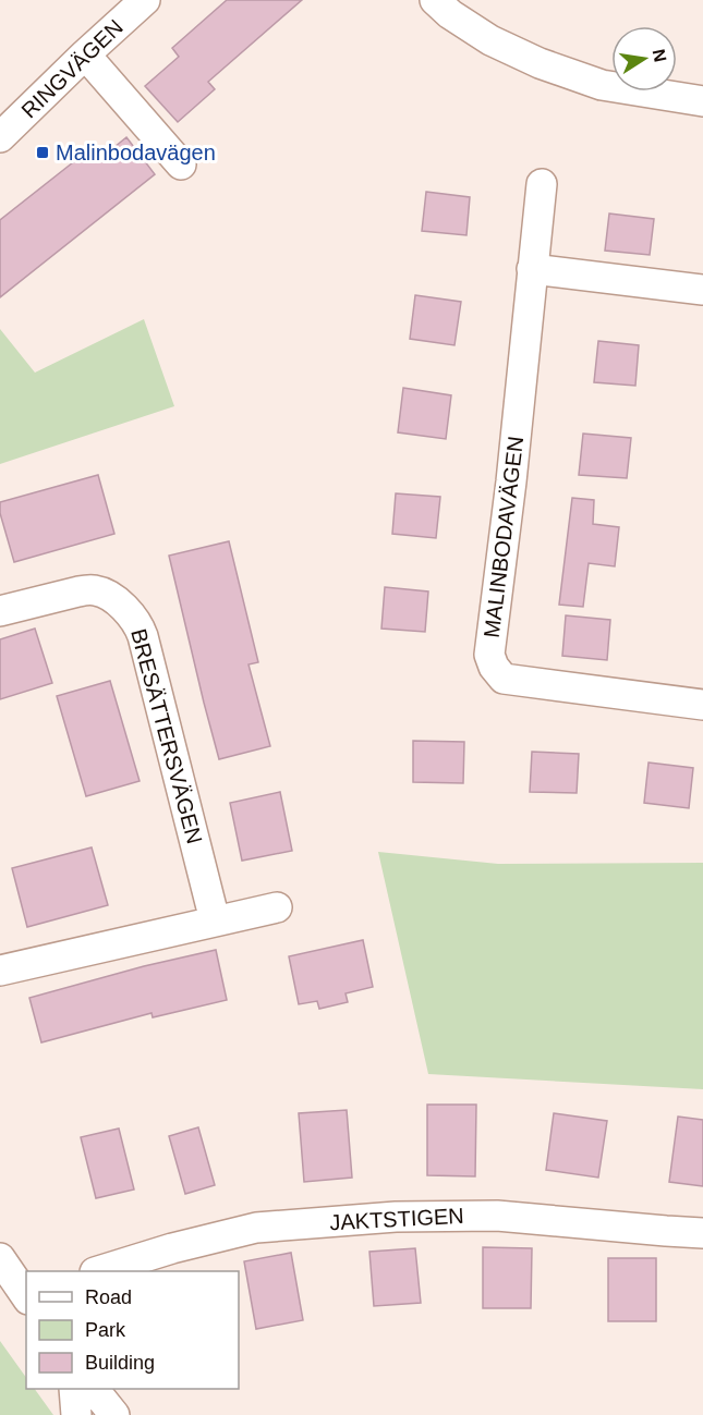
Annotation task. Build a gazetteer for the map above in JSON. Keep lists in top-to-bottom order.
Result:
{
  "streets": {
    "street": [
      "RINGVÄGEN",
      "MALINBODAVÄGEN",
      "BRESÄTTERSVÄGEN",
      "JAKTSTIGEN"
    ]
  },
  "places": {
    "transit": ["Malinbodavägen"]
  },
  "legend": ["Road", "Park", "Building"],
  "north": "right"
}
